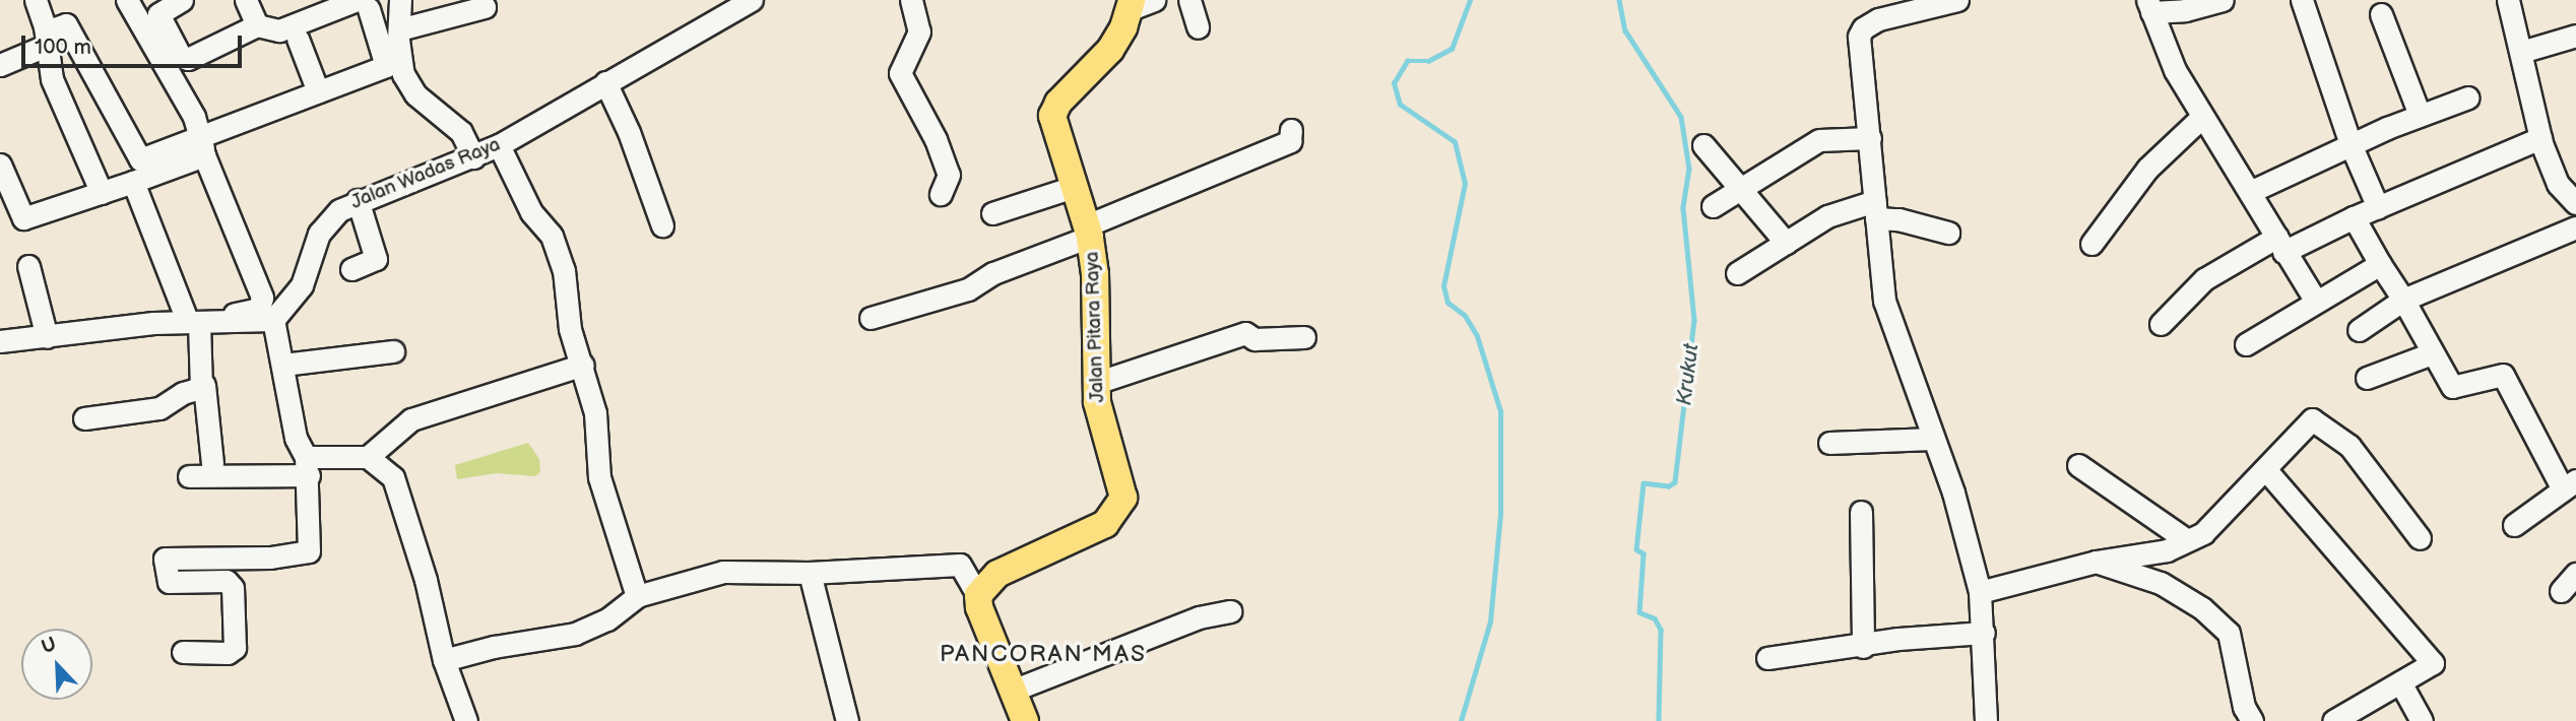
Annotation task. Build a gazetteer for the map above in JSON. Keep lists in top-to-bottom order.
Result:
{
  "streets": {
    "main road": ["Jalan Pitara Raya"],
    "street": ["Jalan Wadas Raya"]
  },
  "districts": ["PANCORAN MAS"],
  "water": ["Krukut"],
  "scale_bar": "100 m",
  "north": "top left"
}
